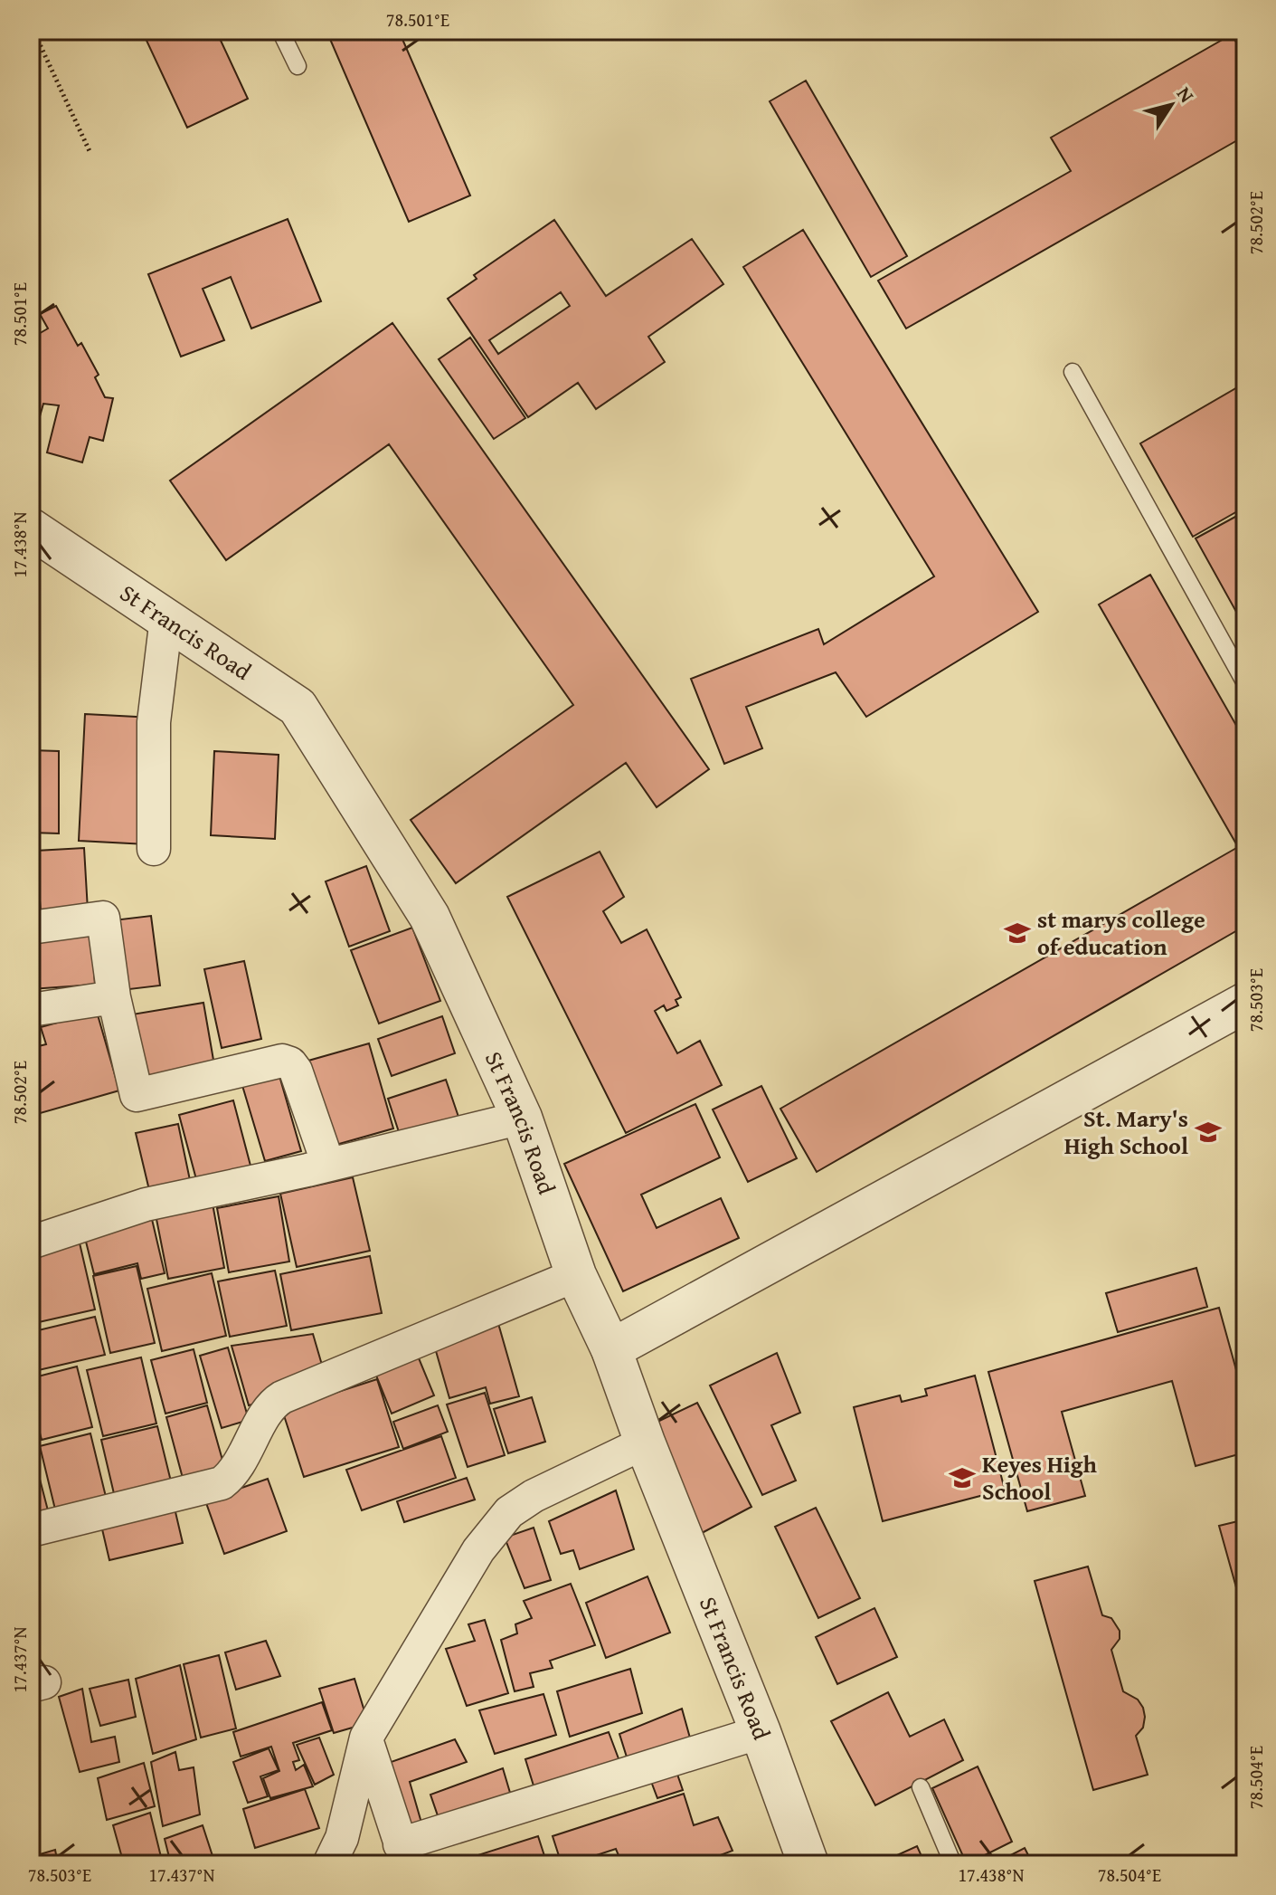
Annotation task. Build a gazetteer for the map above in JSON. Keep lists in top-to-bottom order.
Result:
{
  "streets": {
    "street": ["St Francis Road"]
  },
  "places": {
    "school or university": ["st marys college of education", "St. Mary's High School", "Keyes High School"]
  },
  "north": "top right",
  "coordinates": [
    "78.501°E",
    "78.502°E",
    "17.438°N",
    "78.503°E",
    "17.437°N",
    "78.504°E"
  ]
}
